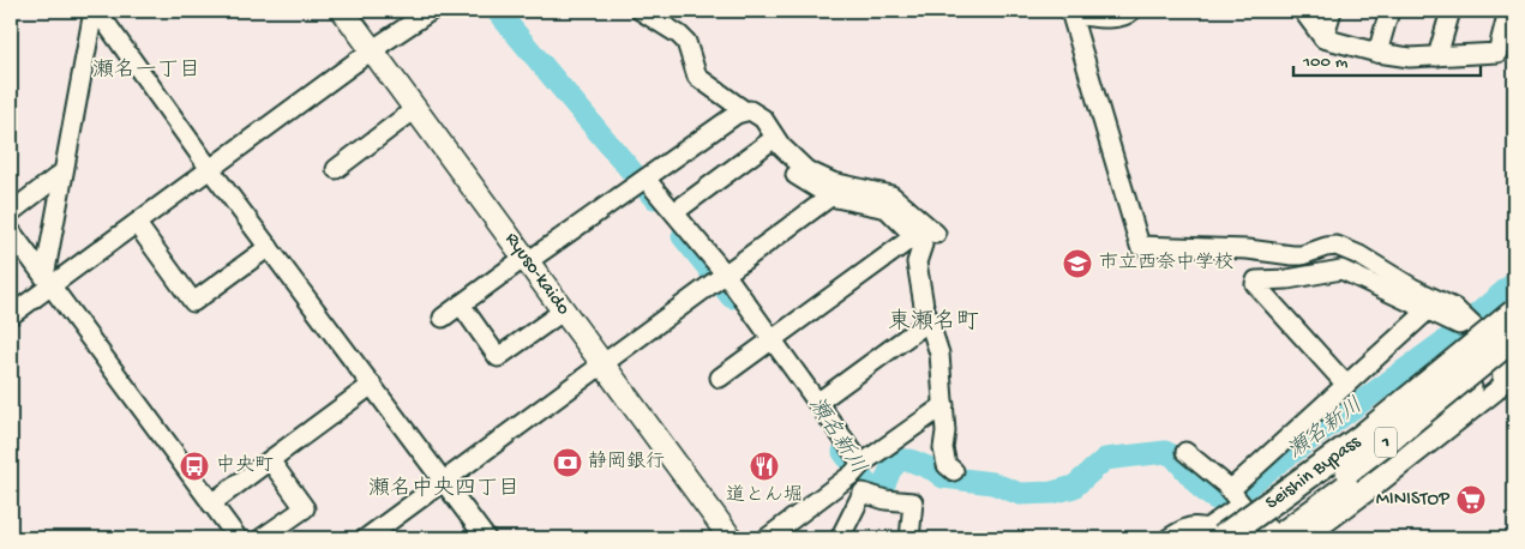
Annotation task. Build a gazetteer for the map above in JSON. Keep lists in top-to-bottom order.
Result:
{
  "streets": {
    "highway": ["1", "Seishin Bypass"],
    "main road": ["Ryuso-kaido"]
  },
  "crossings": [
    ["1", "Seishin Bypass"]
  ],
  "districts": ["瀬名一丁目", "東瀬名町", "瀬名中央四丁目"],
  "water": ["瀬名新川"],
  "places": {
    "school or university": ["市立西奈中学校"],
    "bank": ["静岡銀行"],
    "bus stop": ["中央町"],
    "restaurant": ["道とん堀"],
    "supermarket": ["MINISTOP"]
  },
  "scale_bar": "100 m"
}
